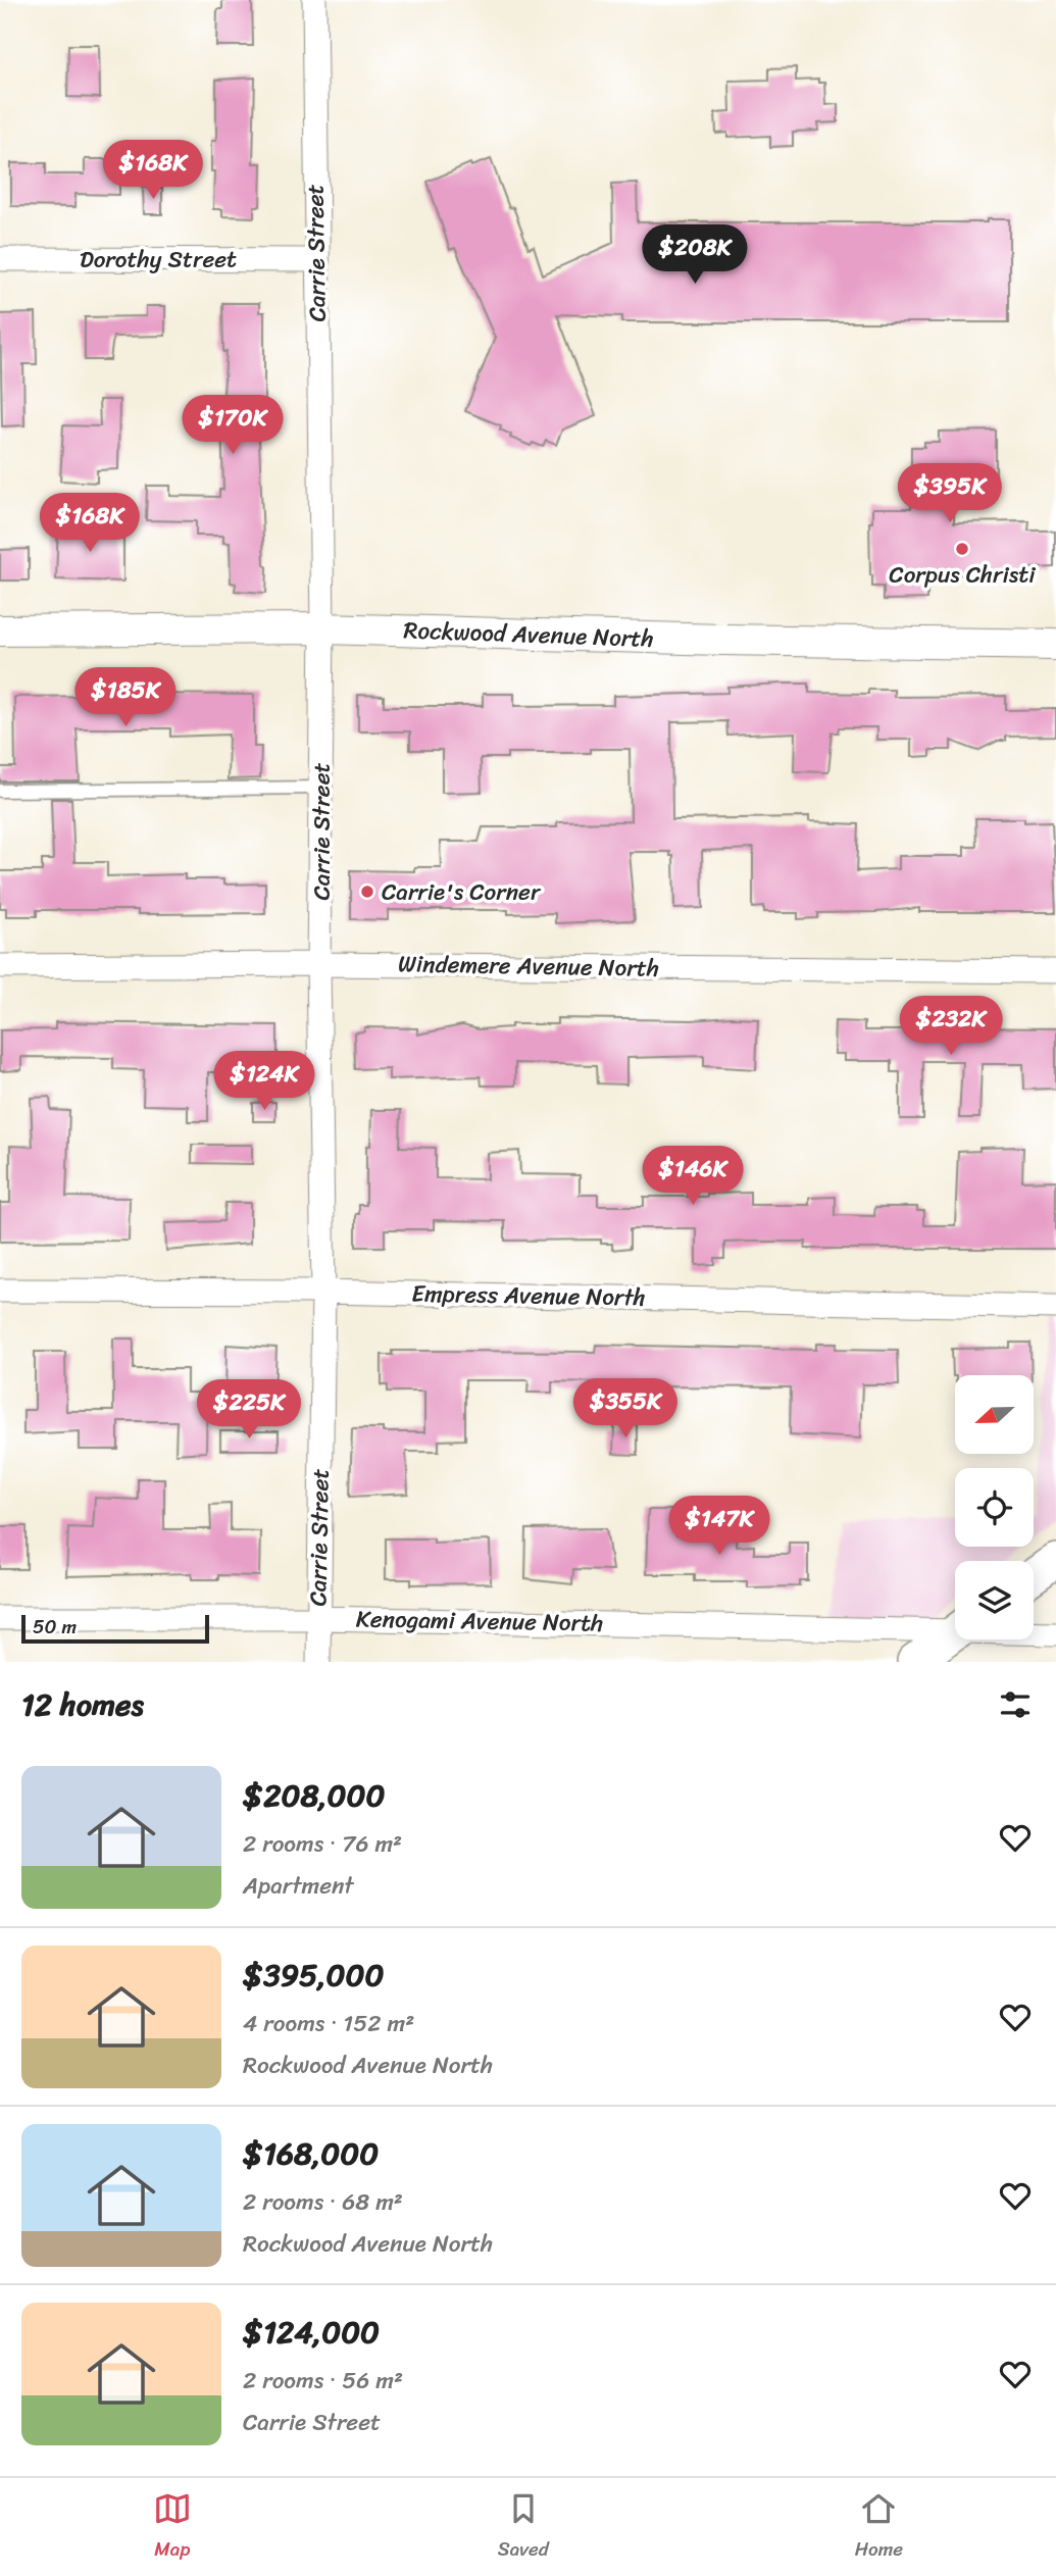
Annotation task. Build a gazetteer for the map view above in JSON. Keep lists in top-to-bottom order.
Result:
{
  "streets": {
    "street": [
      "Carrie Street",
      "Dorothy Street",
      "Rockwood Avenue North",
      "Windemere Avenue North",
      "Empress Avenue North",
      "Kenogami Avenue North"
    ]
  },
  "crossings": [
    ["Carrie Street", "Dorothy Street"],
    ["Carrie Street", "Rockwood Avenue North"],
    ["Carrie Street", "Windemere Avenue North"],
    ["Carrie Street", "Empress Avenue North"],
    ["Carrie Street", "Kenogami Avenue North"]
  ],
  "places": ["Corpus Christi", "Carrie's Corner"],
  "scale_bar": "50 m",
  "north": "left",
  "page": {
    "price": [
      "$168K",
      "$208K",
      "$170K",
      "$395K",
      "$168K",
      "$185K",
      "$232K",
      "$124K",
      "$146K",
      "$355K",
      "$225K",
      "$147K"
    ],
    "scale": "50 m",
    "heading": "12 homes",
    "list": [
      {
        "name": "$208,000",
        "note": "2 rooms · 76 m² · Apartment"
      },
      {
        "name": "$395,000",
        "note": "4 rooms · 152 m² · Rockwood Avenue North"
      },
      {
        "name": "$168,000",
        "note": "2 rooms · 68 m² · Rockwood Avenue North"
      },
      {
        "name": "$124,000",
        "note": "2 rooms · 56 m² · Carrie Street"
      }
    ],
    "tabs": ["Map", "Saved", "Home"]
  }
}
